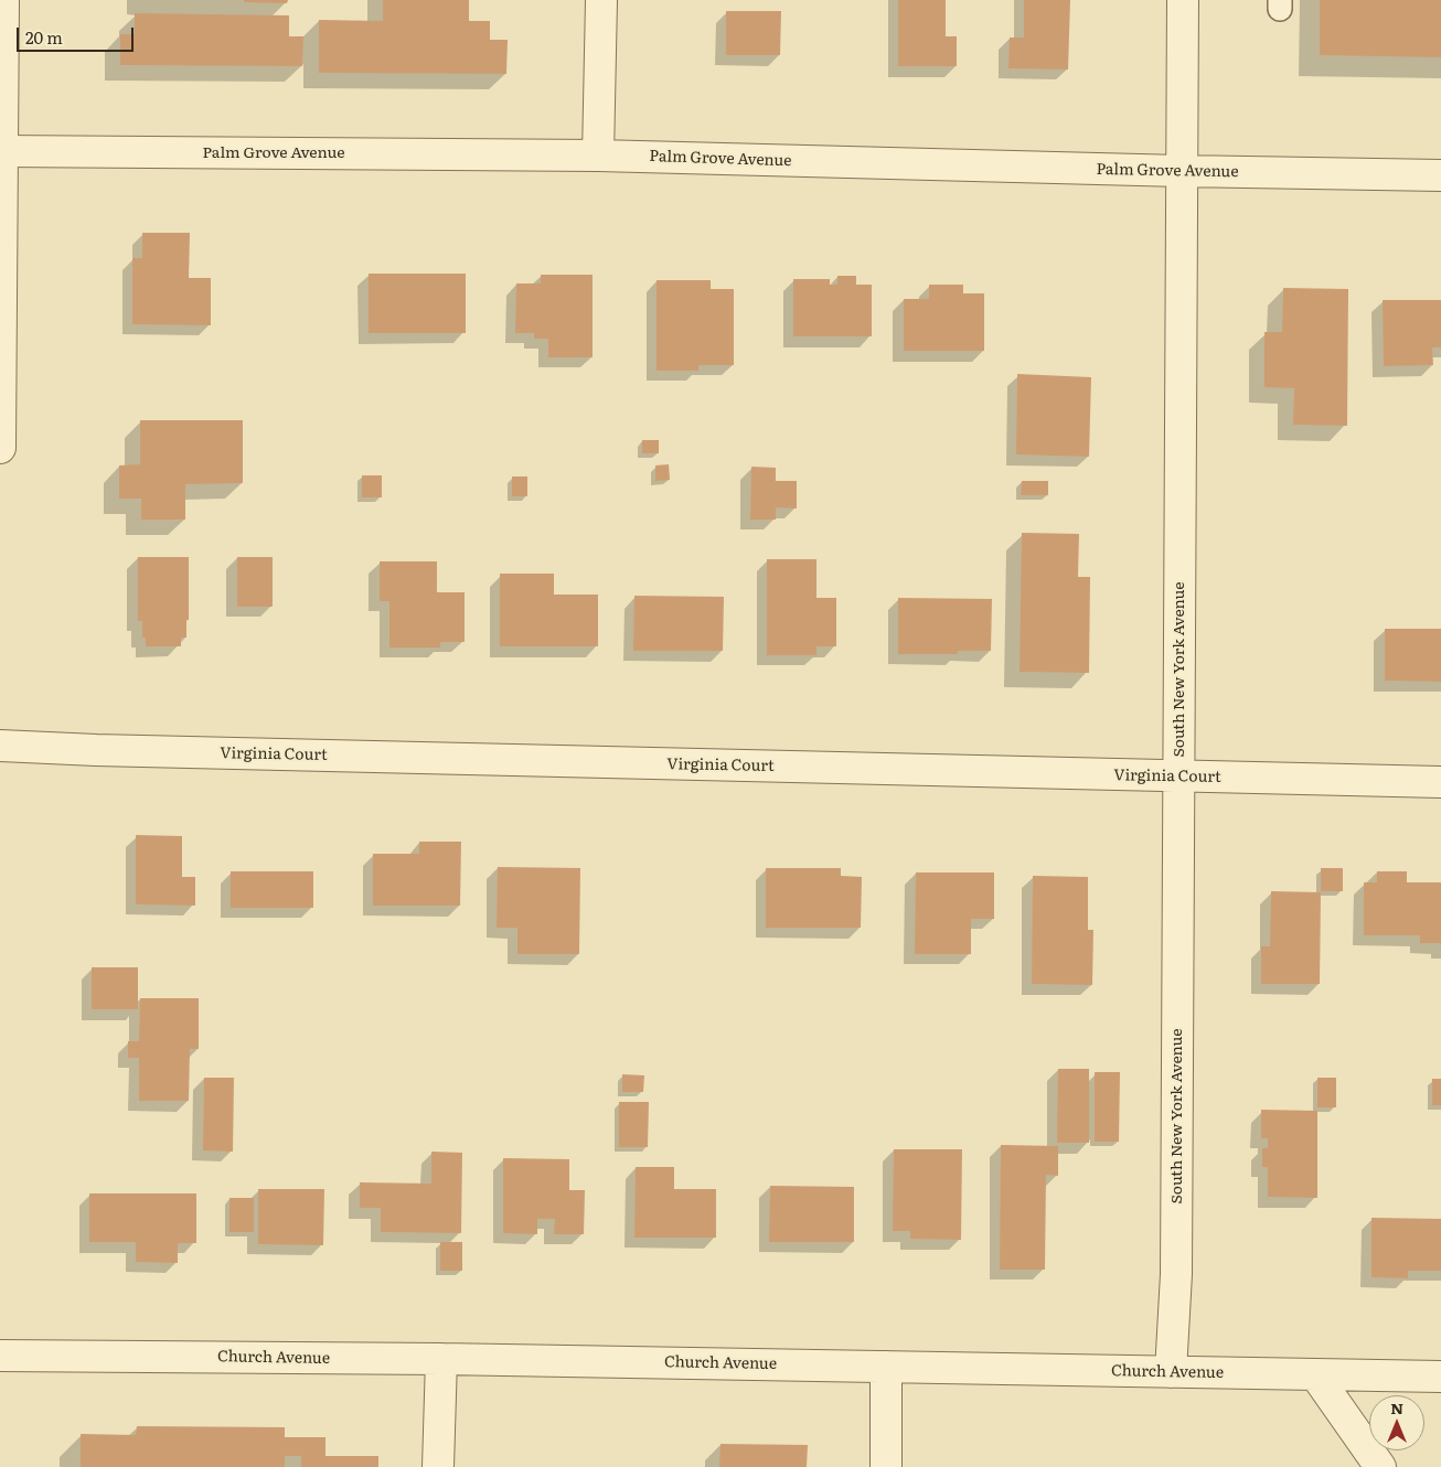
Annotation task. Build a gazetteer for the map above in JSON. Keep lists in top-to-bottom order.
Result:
{
  "streets": {
    "street": [
      "Palm Grove Avenue",
      "South New York Avenue",
      "Virginia Court",
      "Church Avenue"
    ]
  },
  "crossings": [
    ["Palm Grove Avenue", "South New York Avenue"],
    ["South New York Avenue", "Virginia Court"],
    ["South New York Avenue", "Church Avenue"]
  ],
  "scale_bar": "20 m",
  "north": "top"
}
